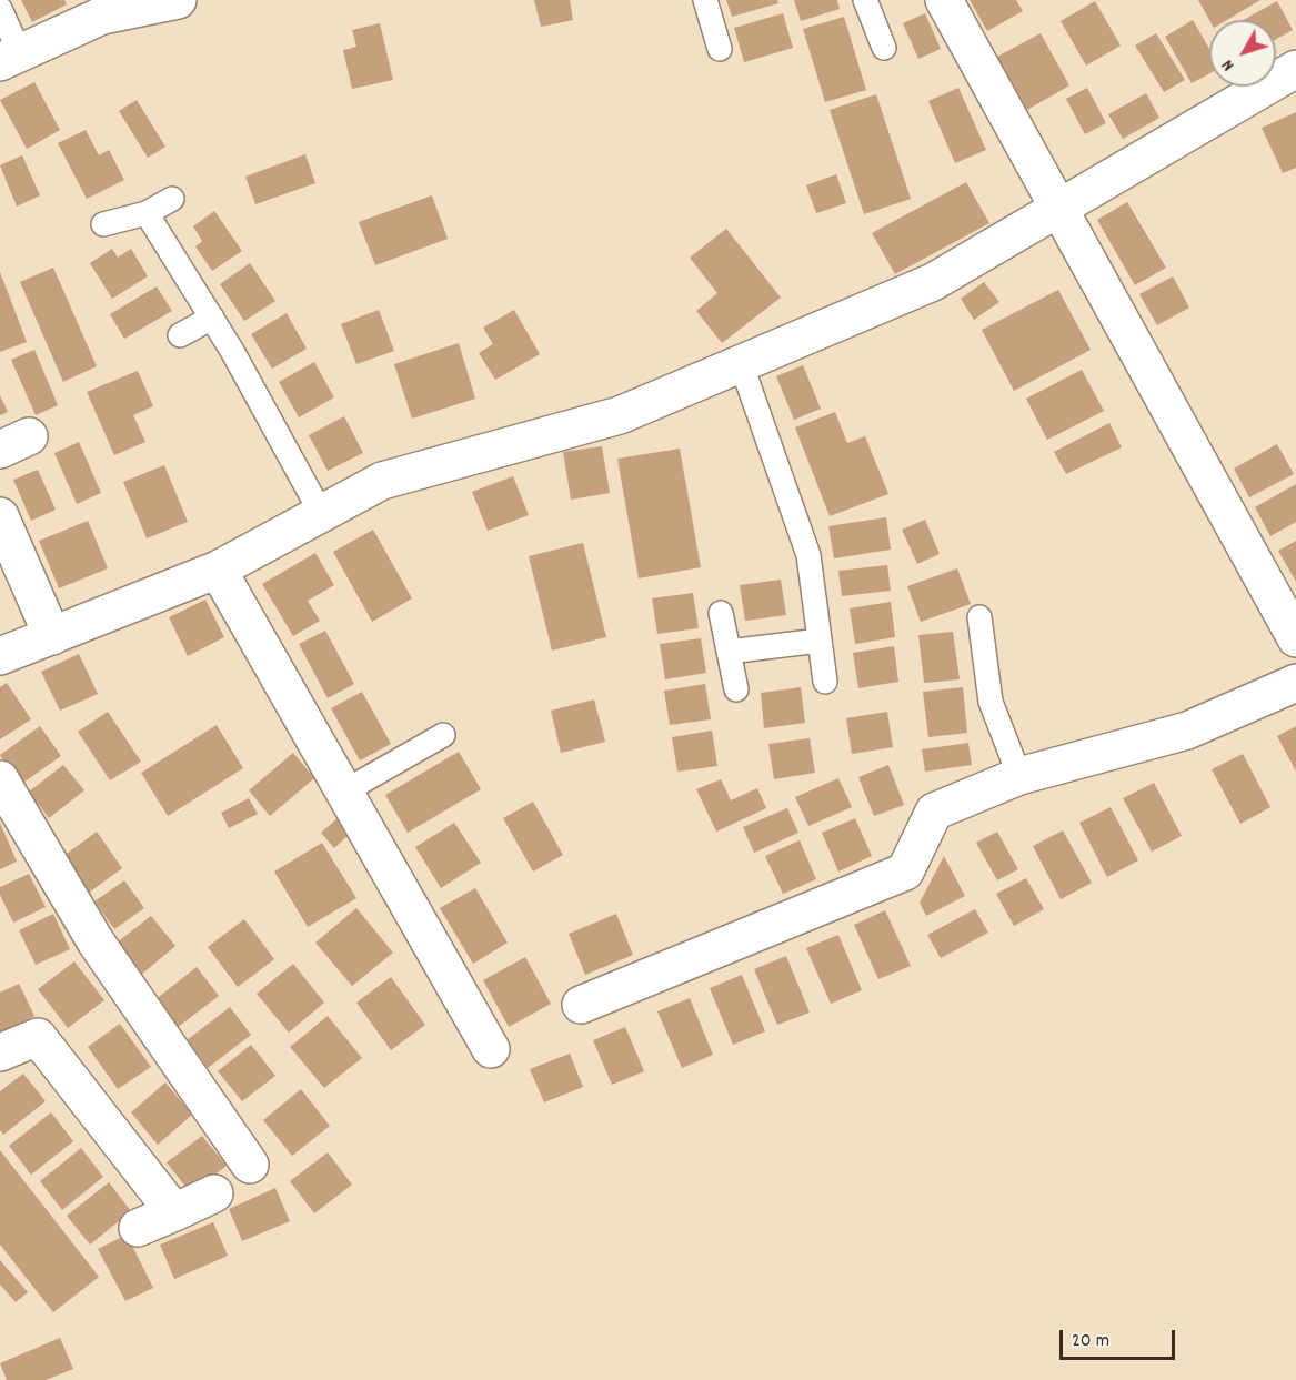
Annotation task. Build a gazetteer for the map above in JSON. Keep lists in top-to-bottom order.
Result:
{
  "scale_bar": "20 m",
  "north": "bottom left"
}
